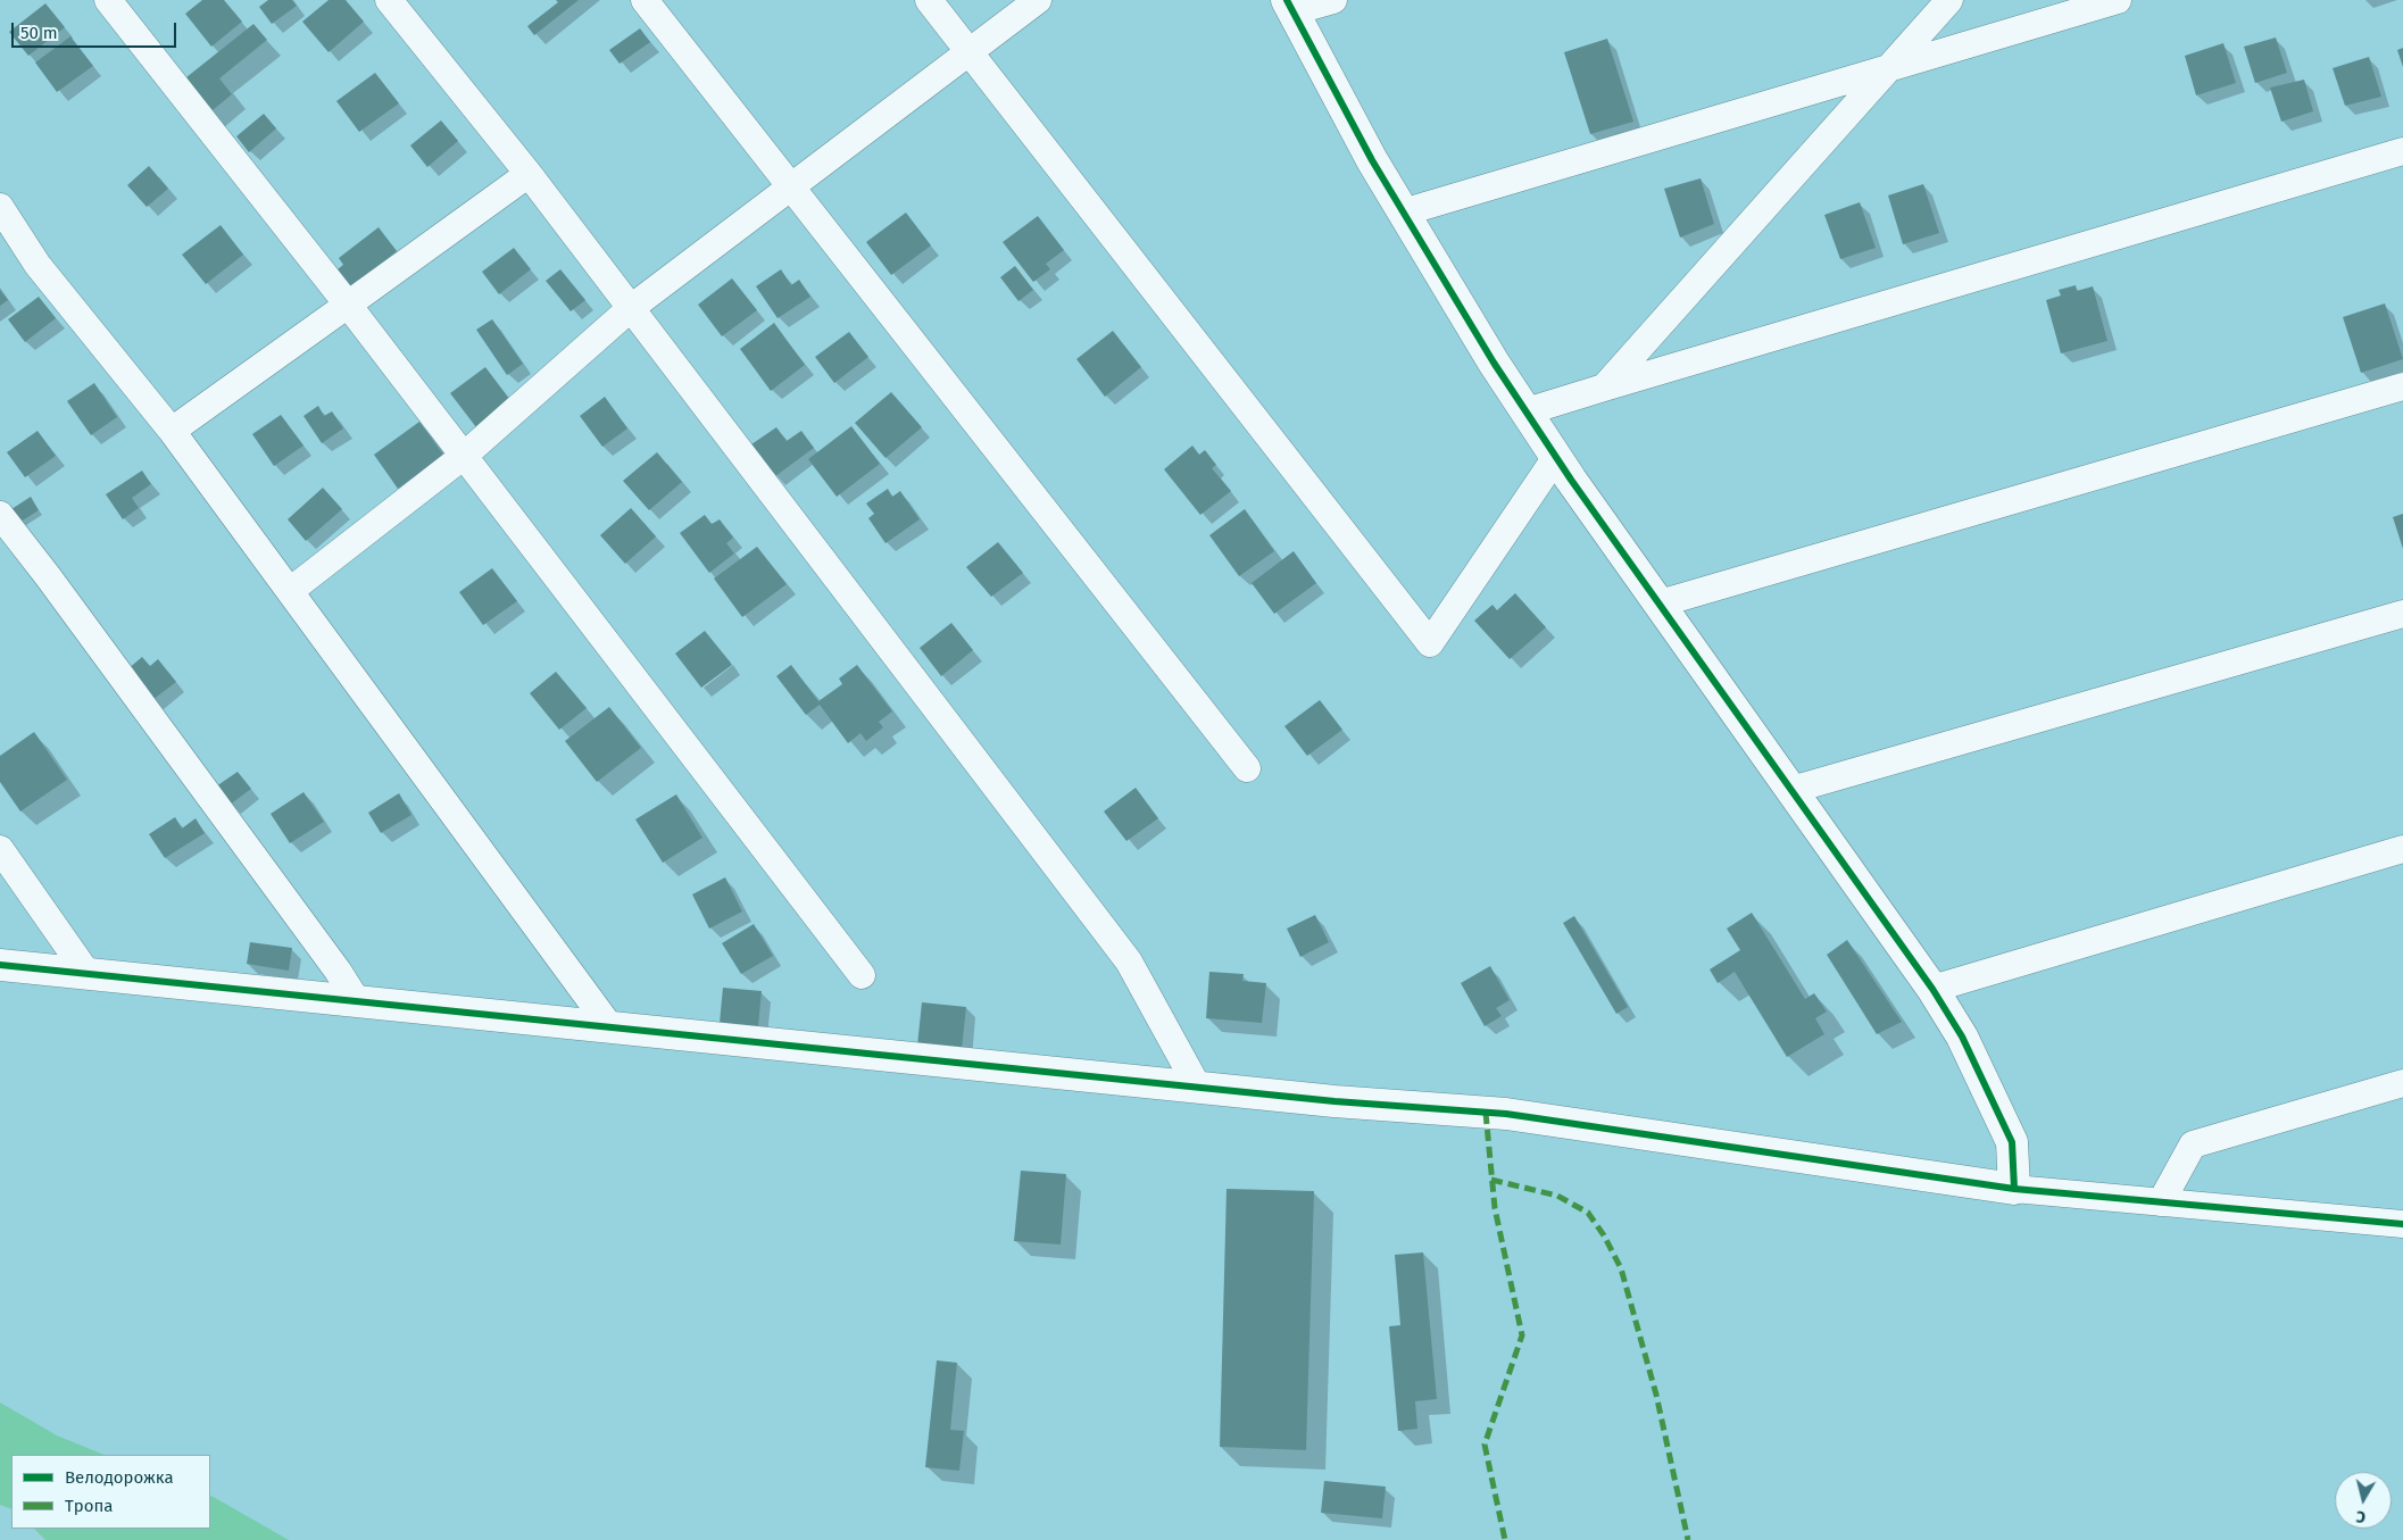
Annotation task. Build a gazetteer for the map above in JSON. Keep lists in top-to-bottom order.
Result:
{
  "legend": ["Велодорожка", "Тропа"],
  "scale_bar": "50 m",
  "north": "bottom"
}
